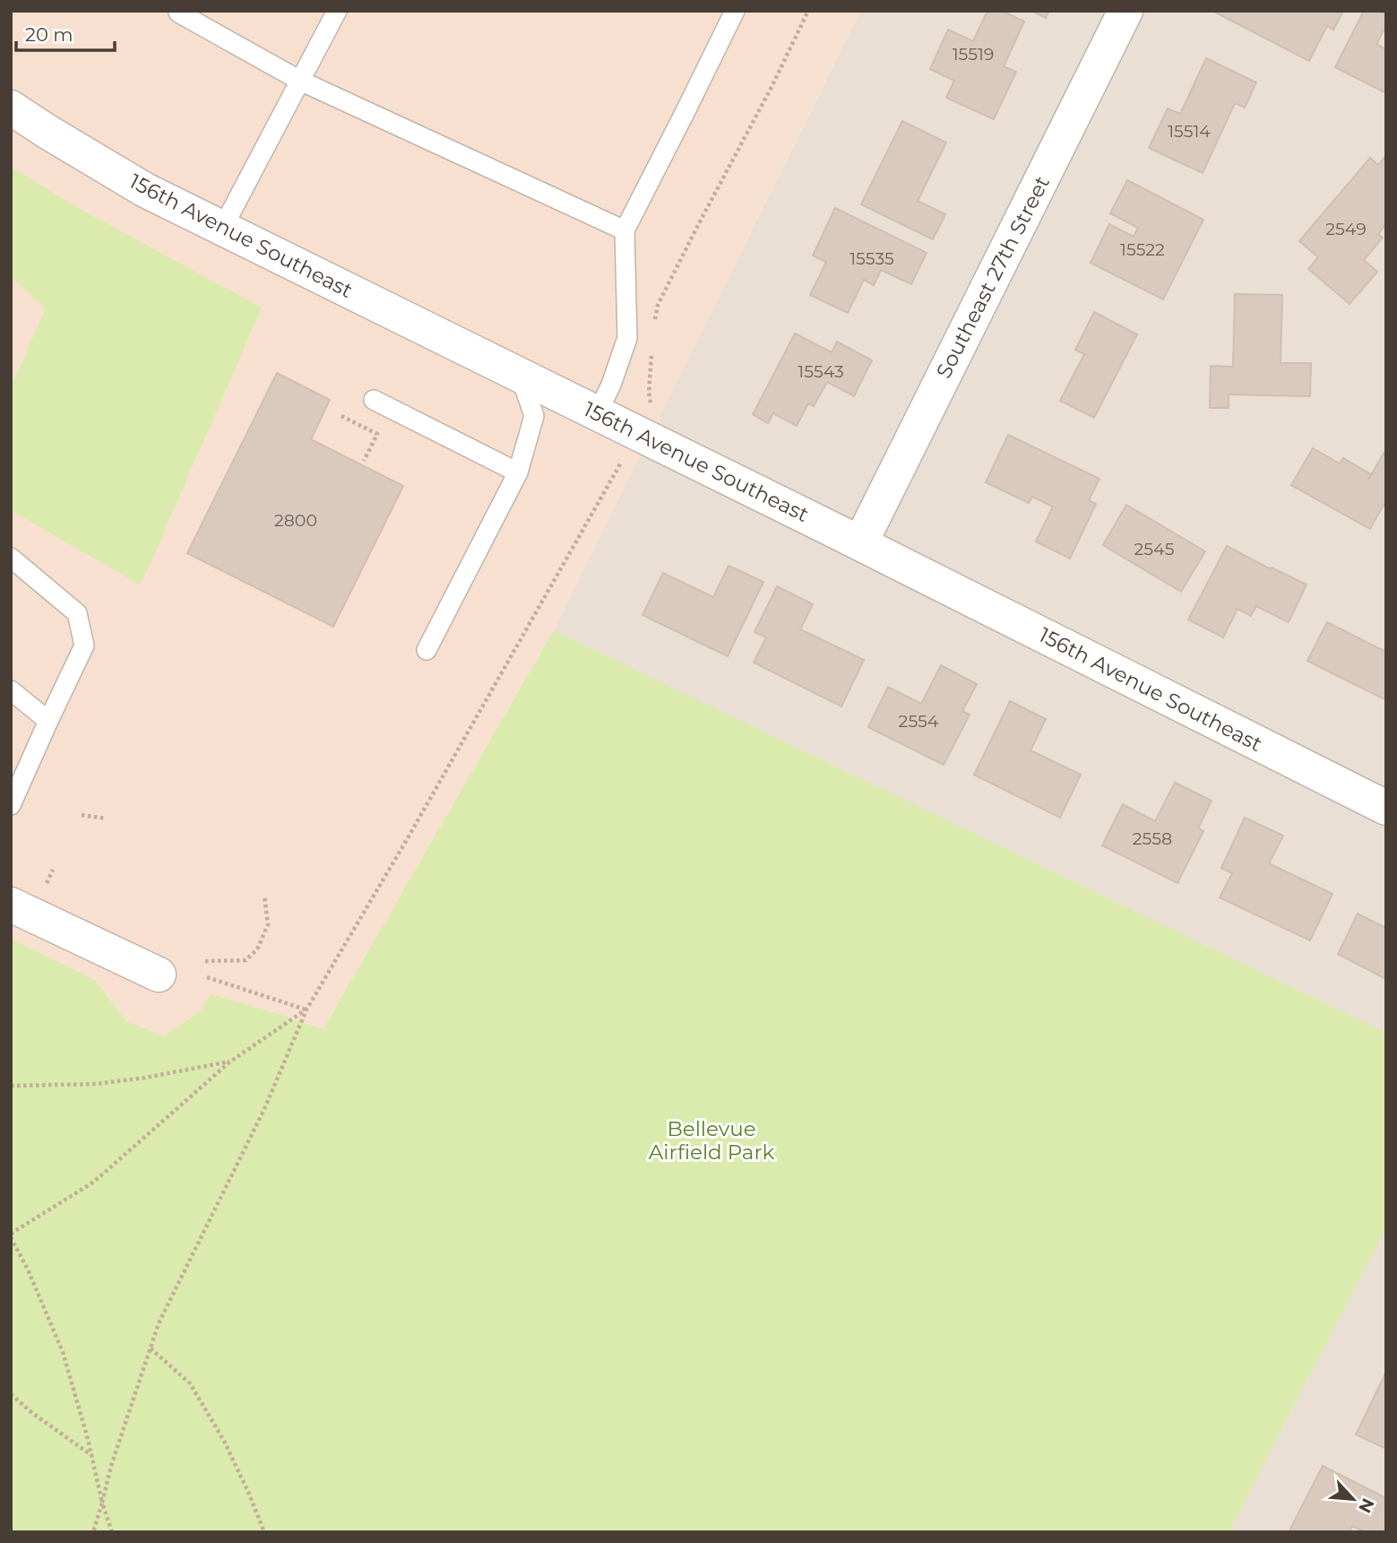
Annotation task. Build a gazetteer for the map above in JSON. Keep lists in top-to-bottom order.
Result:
{
  "streets": {
    "street": ["156th Avenue Southeast", "Southeast 27th Street"]
  },
  "crossings": [
    ["156th Avenue Southeast", "Southeast 27th Street"]
  ],
  "parks": ["Bellevue Airfield Park"],
  "house_numbers": [
    "15519",
    "15514",
    "2549",
    "15522",
    "15535",
    "15543",
    "2800",
    "2545",
    "2554",
    "2558"
  ],
  "scale_bar": "20 m",
  "north": "bottom right"
}
